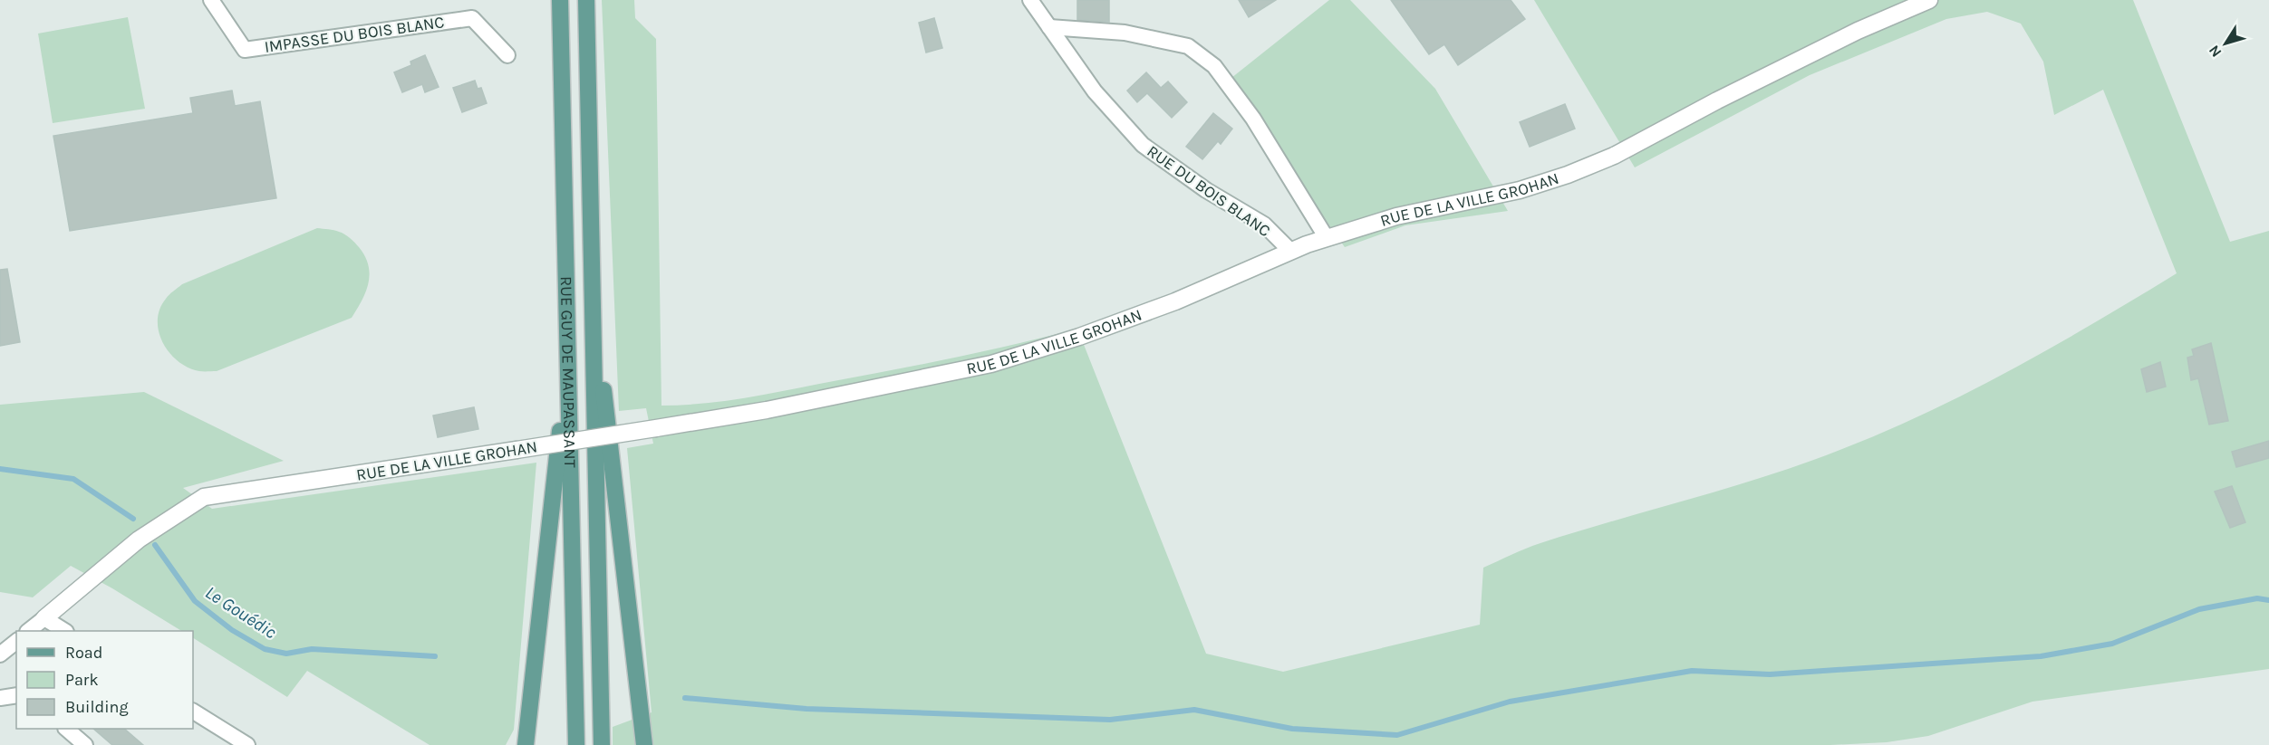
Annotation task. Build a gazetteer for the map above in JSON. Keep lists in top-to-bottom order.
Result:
{
  "streets": {
    "main road": ["RUE GUY DE MAUPASSANT"],
    "street": ["IMPASSE DU BOIS BLANC", "RUE DU BOIS BLANC", "RUE DE LA VILLE GROHAN"]
  },
  "crossings": [
    ["RUE DU BOIS BLANC", "RUE DE LA VILLE GROHAN"]
  ],
  "water": ["Le Gouédic"],
  "legend": ["Road", "Park", "Building"],
  "north": "bottom left"
}
